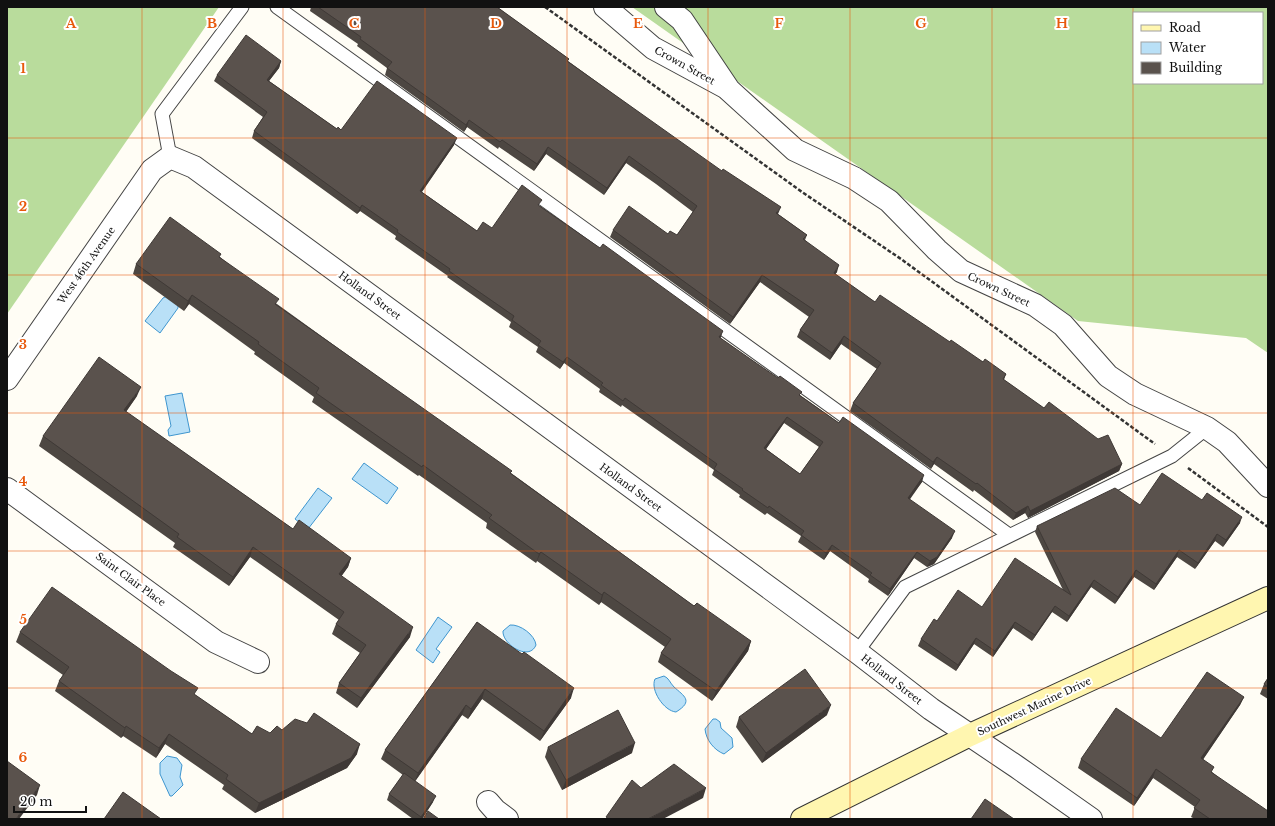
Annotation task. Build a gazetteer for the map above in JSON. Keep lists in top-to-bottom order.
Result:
{
  "streets": {
    "main road": ["Southwest Marine Drive"],
    "street": [
      "Crown Street",
      "West 46th Avenue",
      "Holland Street",
      "Saint Clair Place"
    ]
  },
  "crossings": [
    ["West 46th Avenue", "Holland Street"],
    ["Holland Street", "Southwest Marine Drive"]
  ],
  "legend": ["Road", "Water", "Building"],
  "scale_bar": "20 m",
  "grid": {
    "columns": [
      "A",
      "B",
      "C",
      "D",
      "E",
      "F",
      "G",
      "H"
    ],
    "rows": [
      "1",
      "2",
      "3",
      "4",
      "5",
      "6"
    ]
  }
}
